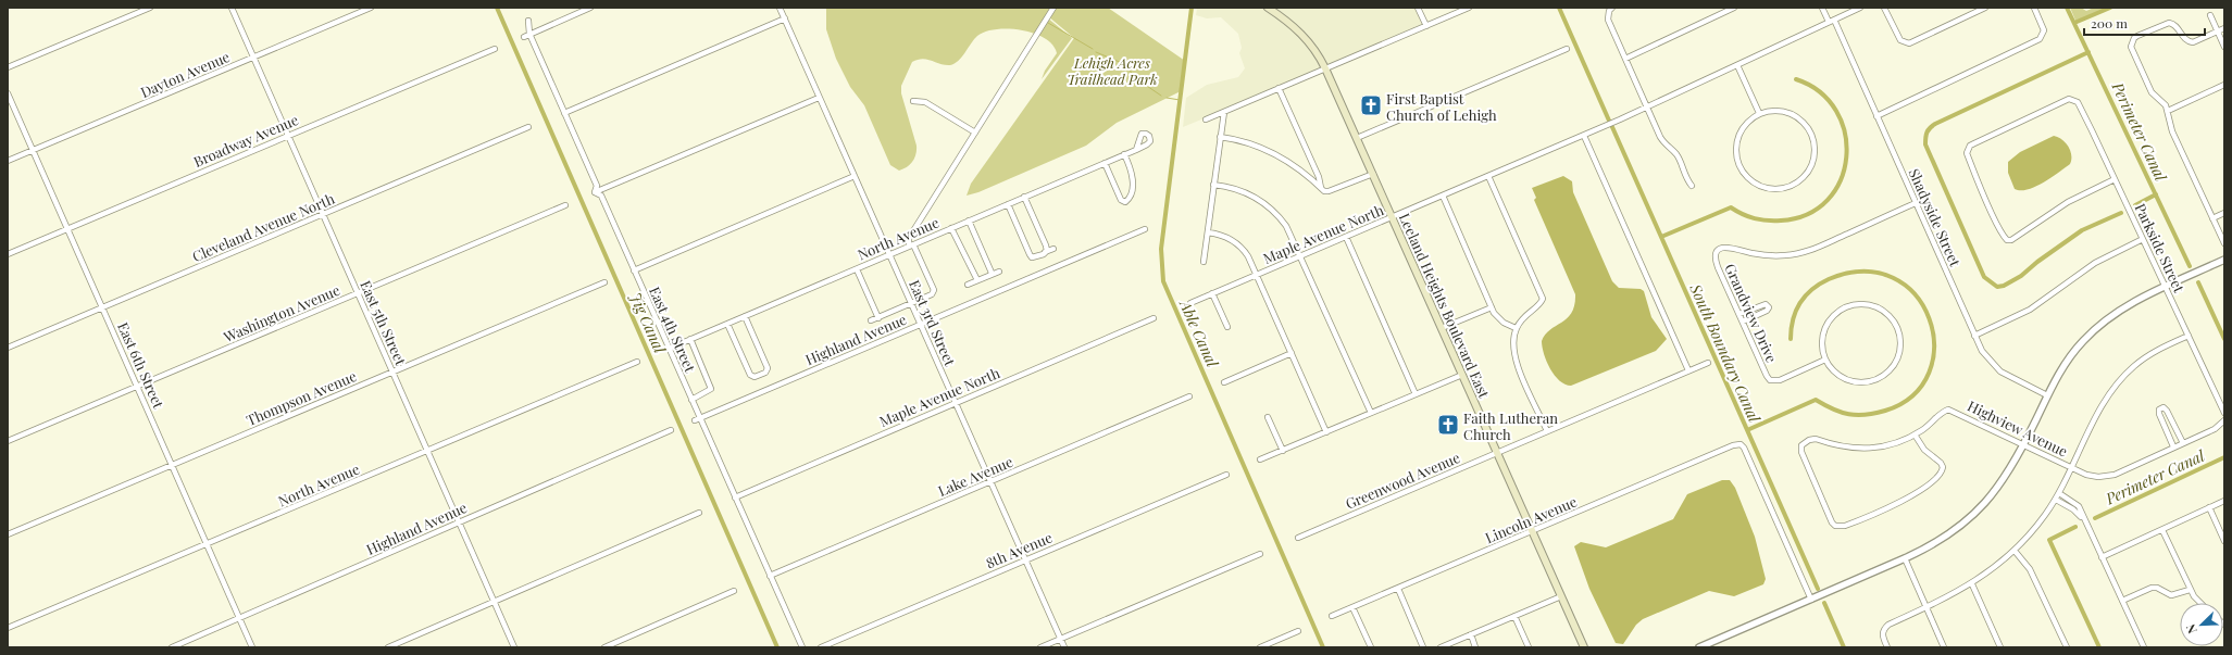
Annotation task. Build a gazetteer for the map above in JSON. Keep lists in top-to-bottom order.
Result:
{
  "streets": {
    "main road": ["Leeland Heights Boulevard East"],
    "street": [
      "Dayton Avenue",
      "Broadway Avenue",
      "Shadyside Street",
      "Cleveland Avenue North",
      "Maple Avenue North",
      "North Avenue",
      "Parkside Street",
      "Washington Avenue",
      "Grandview Drive",
      "East 5th Street",
      "East 3rd Street",
      "East 4th Street",
      "Highland Avenue",
      "East 6th Street",
      "Thompson Avenue",
      "Highview Avenue",
      "Lake Avenue",
      "Greenwood Avenue",
      "Lincoln Avenue",
      "8th Avenue"
    ]
  },
  "crossings": [
    ["Dayton Avenue", "East 5th Street"],
    ["Dayton Avenue", "East 6th Street"],
    ["Broadway Avenue", "East 5th Street"],
    ["Broadway Avenue", "East 6th Street"],
    ["Shadyside Street", "Maple Avenue North"],
    ["Shadyside Street", "Grandview Drive"],
    ["Cleveland Avenue North", "East 5th Street"],
    ["Cleveland Avenue North", "East 6th Street"],
    ["Maple Avenue North", "Leeland Heights Boulevard East"],
    ["Maple Avenue North", "East 3rd Street"],
    ["Maple Avenue North", "East 4th Street"],
    ["North Avenue", "East 5th Street"],
    ["North Avenue", "East 3rd Street"],
    ["North Avenue", "East 4th Street"],
    ["North Avenue", "East 6th Street"],
    ["Leeland Heights Boulevard East", "Greenwood Avenue"],
    ["Leeland Heights Boulevard East", "Lincoln Avenue"],
    ["Washington Avenue", "East 5th Street"],
    ["Washington Avenue", "East 6th Street"],
    ["East 5th Street", "Highland Avenue"],
    ["East 5th Street", "Thompson Avenue"],
    ["East 3rd Street", "Highland Avenue"],
    ["East 3rd Street", "Lake Avenue"],
    ["East 3rd Street", "8th Avenue"],
    ["East 4th Street", "Highland Avenue"],
    ["East 4th Street", "Lake Avenue"],
    ["Highland Avenue", "East 6th Street"],
    ["East 6th Street", "Thompson Avenue"]
  ],
  "water": [
    "Perimeter Canal",
    "Jig Canal",
    "Able Canal",
    "South Boundary Canal"
  ],
  "parks": ["Lehigh Acres Trailhead Park"],
  "places": {
    "church": ["First Baptist Church of Lehigh", "Faith Lutheran Church"]
  },
  "scale_bar": "200 m",
  "north": "bottom left"
}
